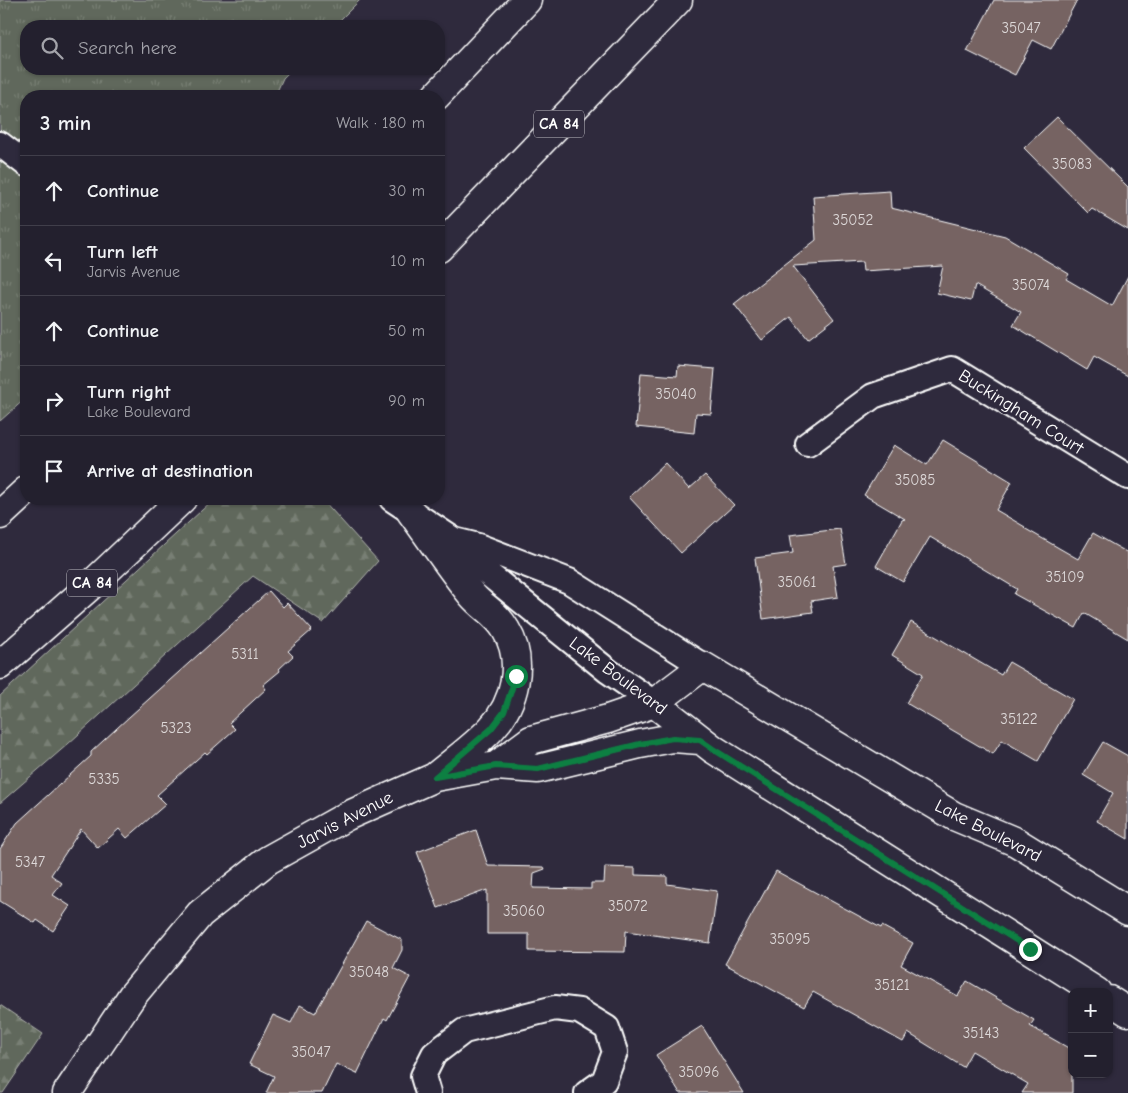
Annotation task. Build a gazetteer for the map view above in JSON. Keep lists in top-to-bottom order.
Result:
{
  "streets": {
    "main road": ["CA 84", "Lake Boulevard", "Jarvis Avenue"],
    "street": ["Buckingham Court"]
  },
  "crossings": [
    ["Lake Boulevard", "Jarvis Avenue"]
  ],
  "house_numbers": [
    "35047",
    "35083",
    "35052",
    "35074",
    "35040",
    "35085",
    "35109",
    "35061",
    "5311",
    "35122",
    "5323",
    "5335",
    "5347",
    "35072",
    "35060",
    "35095",
    "35048",
    "35121",
    "35143",
    "35047",
    "35096"
  ],
  "page": {
    "search": "Search here",
    "heading": ["3 min", "Walk · 180 m"],
    "list": [
      ["Continue", "30 m"],
      ["Turn left", "Jarvis Avenue", "10 m"],
      ["Continue", "50 m"],
      ["Turn right", "Lake Boulevard", "90 m"],
      "Arrive at destination"
    ],
    "map_buttons": ["+", "−"]
  }
}
